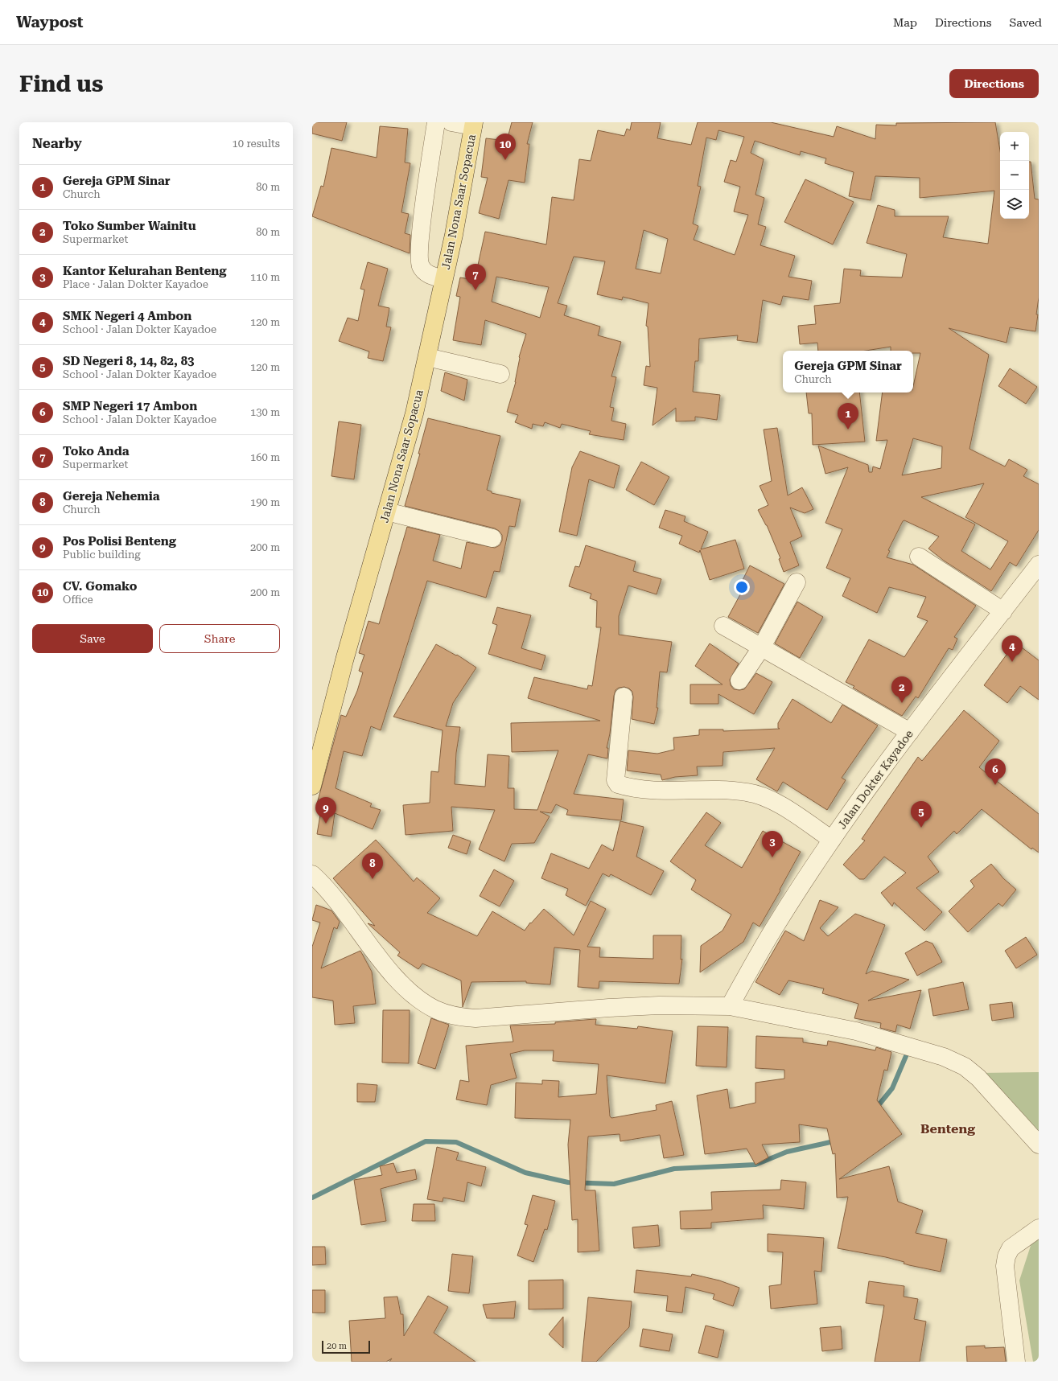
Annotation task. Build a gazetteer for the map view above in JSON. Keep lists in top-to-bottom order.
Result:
{
  "streets": {
    "main road": ["Jalan Nona Saar Sopacua"],
    "street": ["Jalan Dokter Kayadoe"]
  },
  "districts": ["Benteng"],
  "scale_bar": "20 m",
  "page": {
    "header": "Waypost",
    "nav": ["Map", "Directions", "Saved"],
    "buttons": [
      "Directions",
      ["Save", "Share"]
    ],
    "title": "Find us",
    "heading": ["Nearby", "10 results"],
    "map_buttons": ["+", "−"],
    "pins": [
      "10",
      "7",
      "1",
      "4",
      "2",
      "6",
      "9",
      "5",
      "3",
      "8"
    ],
    "list": [
      {
        "mark": "1",
        "name": "Gereja GPM Sinar",
        "note": "Church",
        "value": "80 m"
      },
      {
        "mark": "2",
        "name": "Toko Sumber Wainitu",
        "note": "Supermarket",
        "value": "80 m"
      },
      {
        "mark": "3",
        "name": "Kantor Kelurahan Benteng",
        "note": "Place · Jalan Dokter Kayadoe",
        "value": "110 m"
      },
      {
        "mark": "4",
        "name": "SMK Negeri 4 Ambon",
        "note": "School · Jalan Dokter Kayadoe",
        "value": "120 m"
      },
      {
        "mark": "5",
        "name": "SD Negeri 8, 14, 82, 83",
        "note": "School · Jalan Dokter Kayadoe",
        "value": "120 m"
      },
      {
        "mark": "6",
        "name": "SMP Negeri 17 Ambon",
        "note": "School · Jalan Dokter Kayadoe",
        "value": "130 m"
      },
      {
        "mark": "7",
        "name": "Toko Anda",
        "note": "Supermarket",
        "value": "160 m"
      },
      {
        "mark": "8",
        "name": "Gereja Nehemia",
        "note": "Church",
        "value": "190 m"
      },
      {
        "mark": "9",
        "name": "Pos Polisi Benteng",
        "note": "Public building",
        "value": "200 m"
      },
      {
        "mark": "10",
        "name": "CV. Gomako",
        "note": "Office",
        "value": "200 m"
      }
    ],
    "popup": ["Gereja GPM Sinar", "Church"],
    "scale": "20 m"
  }
}
